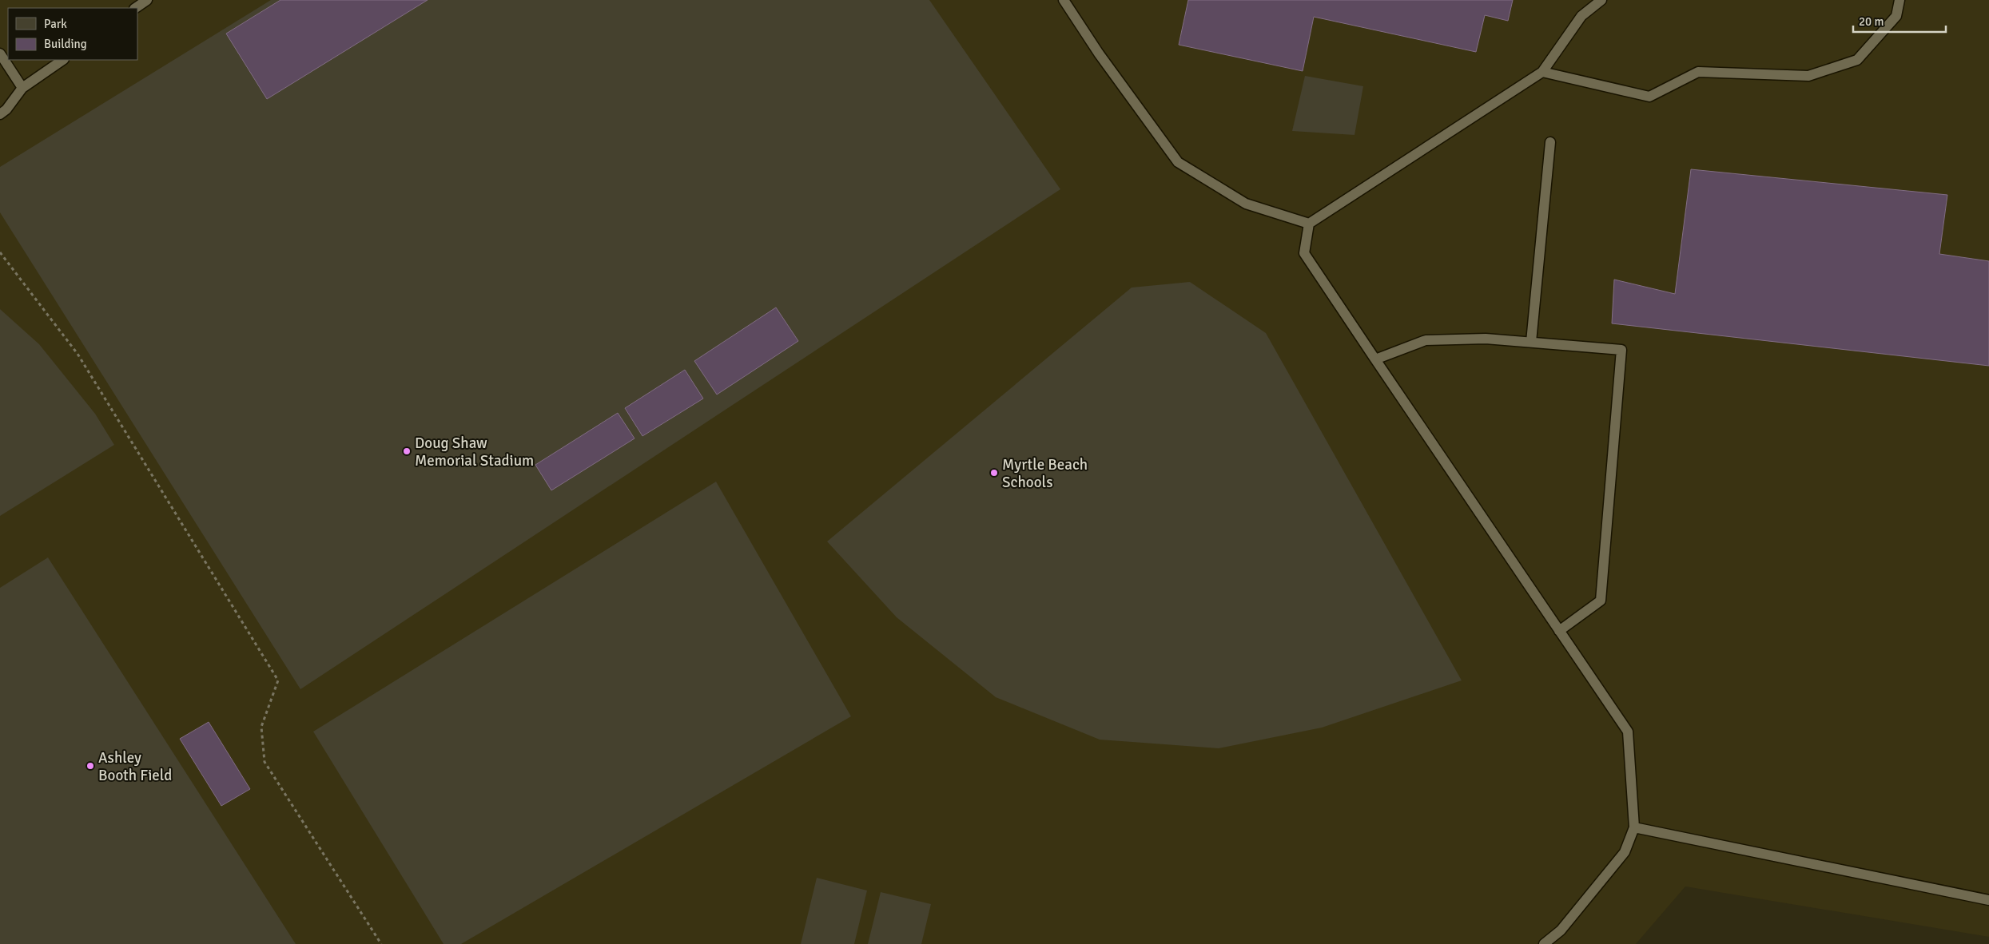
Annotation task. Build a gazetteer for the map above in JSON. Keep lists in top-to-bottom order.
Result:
{
  "places": ["Doug Shaw Memorial Stadium", "Myrtle Beach Schools", "Ashley Booth Field"],
  "legend": ["Park", "Building"],
  "scale_bar": "20 m"
}
